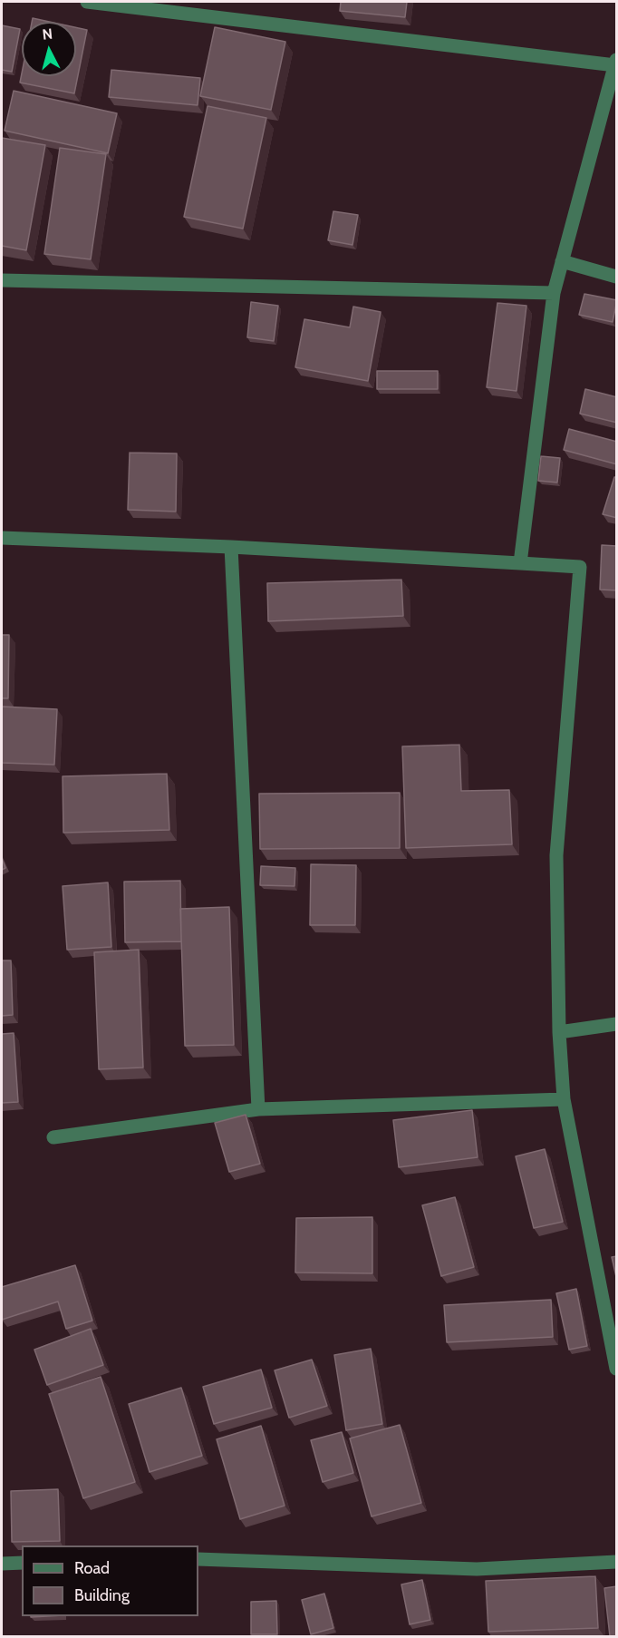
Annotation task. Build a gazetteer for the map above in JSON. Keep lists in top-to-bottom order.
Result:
{
  "legend": ["Road", "Building"],
  "north": "top"
}
